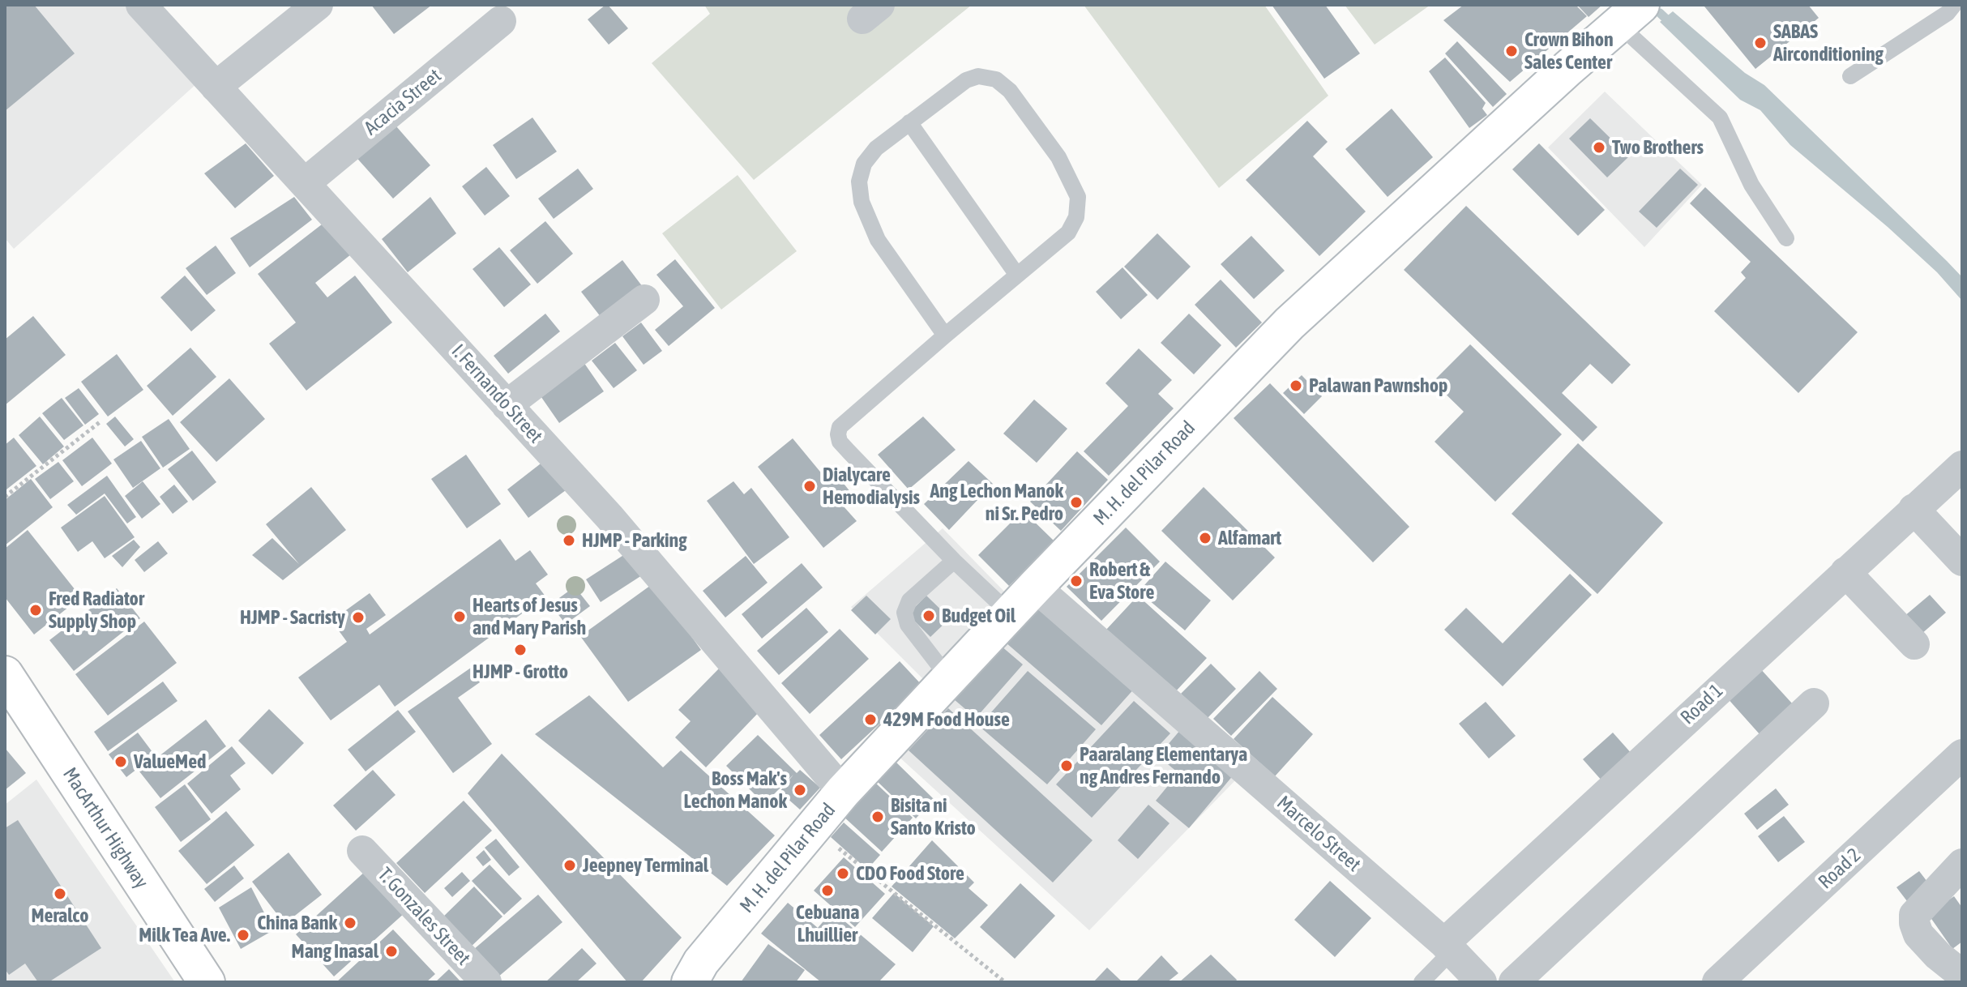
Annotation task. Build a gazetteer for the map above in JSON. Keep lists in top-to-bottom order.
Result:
{
  "streets": {
    "main road": ["M. H. del Pilar Road", "MacArthur Highway"],
    "street": [
      "Acacia Street",
      "I. Fernando Street",
      "Road 1",
      "Marcelo Street",
      "Road 2",
      "T. Gonzales Street"
    ]
  },
  "crossings": [
    ["Acacia Street", "I. Fernando Street"],
    ["I. Fernando Street", "M. H. del Pilar Road"],
    ["M. H. del Pilar Road", "Marcelo Street"],
    ["Road 1", "Marcelo Street"]
  ],
  "places": [
    "SABAS Airconditioning",
    "Crown Bihon Sales Center",
    "Two Brothers",
    "Palawan Pawnshop",
    "Dialycare Hemodialysis",
    "Ang Lechon Manok ni Sr. Pedro",
    "Alfamart",
    "HJMP - Parking",
    "Robert & Eva Store",
    "Fred Radiator Supply Shop",
    "Budget Oil",
    "Hearts of Jesus and Mary Parish",
    "HJMP - Sacristy",
    "HJMP - Grotto",
    "429M Food House",
    "ValueMed",
    "Paaralang Elementarya ng Andres Fernando",
    "Boss Mak's Lechon Manok",
    "Bisita ni Santo Kristo",
    "Jeepney Terminal",
    "CDO Food Store",
    "Cebuana Lhuillier",
    "Meralco",
    "China Bank",
    "Milk Tea Ave.",
    "Mang Inasal"
  ]
}
